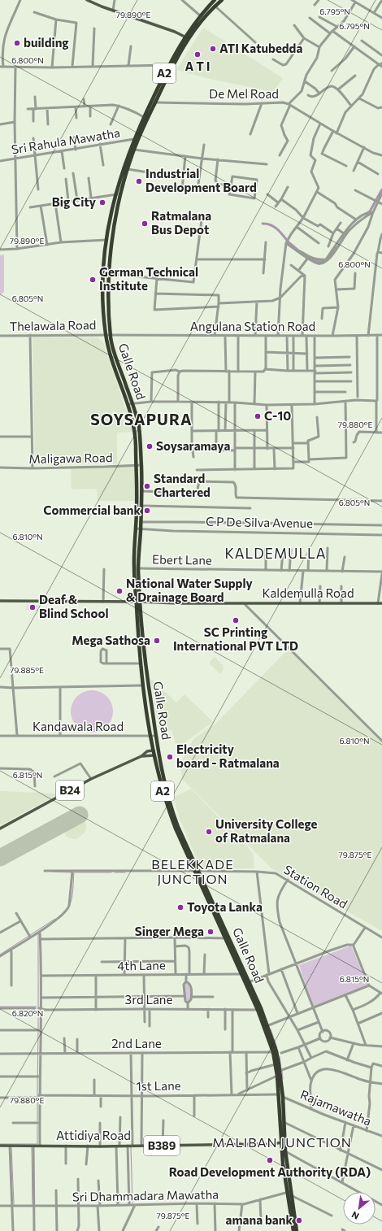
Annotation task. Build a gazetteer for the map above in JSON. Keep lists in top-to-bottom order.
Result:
{
  "streets": {
    "highway": ["A2", "Galle Road"],
    "main road": [
      "Kaldemulla Road",
      "B24",
      "Attidiya Road",
      "B389"
    ],
    "street": [
      "De Mel Road",
      "Sri Rahula Mawatha",
      "Thelawala Road",
      "Angulana Station Road",
      "Maligawa Road",
      "C P De Silva Avenue",
      "Ebert Lane",
      "Kandawala Road",
      "Station Road",
      "4th Lane",
      "3rd Lane",
      "2nd Lane",
      "1st Lane",
      "Rajamawatha",
      "Sri Dhammadara Mawatha"
    ]
  },
  "crossings": [
    ["A2", "De Mel Road"],
    ["A2", "Sri Rahula Mawatha"],
    ["A2", "Galle Road"],
    ["Thelawala Road", "Angulana Station Road"],
    ["Thelawala Road", "Galle Road"],
    ["Angulana Station Road", "Galle Road"],
    ["Galle Road", "Maligawa Road"],
    ["Galle Road", "C P De Silva Avenue"],
    ["Galle Road", "Ebert Lane"],
    ["Galle Road", "Kaldemulla Road"],
    ["Galle Road", "Kandawala Road"],
    ["Galle Road", "B24"],
    ["Galle Road", "Station Road"],
    ["Galle Road", "4th Lane"],
    ["Galle Road", "3rd Lane"],
    ["Galle Road", "2nd Lane"],
    ["Galle Road", "1st Lane"],
    ["Galle Road", "Rajamawatha"],
    ["Galle Road", "Attidiya Road"],
    ["Galle Road", "Sri Dhammadara Mawatha"]
  ],
  "districts": [
    "SOYSAPURA",
    "KALDEMULLA",
    "BELEKKADE JUNCTION",
    "MALIBAN JUNCTION"
  ],
  "places": [
    "building",
    "ATI Katubedda",
    "A T I",
    "Industrial Development Board",
    "Big City",
    "Ratmalana Bus Depot",
    "German Technical Institute",
    "C-10",
    "Soysaramaya",
    "Standard Chartered",
    "Commercial bank",
    "National Water Supply & Drainage Board",
    "Deaf & Blind School",
    "SC Printing International PVT LTD",
    "Mega Sathosa",
    "Electricity board - Ratmalana",
    "University College of Ratmalana",
    "Toyota Lanka",
    "Singer Mega",
    "Road Development Authority (RDA)",
    "amana bank"
  ],
  "north": "bottom left",
  "coordinates": [
    "6.795°N",
    "79.890°E",
    "6.800°N",
    "6.805°N",
    "79.880°E",
    "6.810°N",
    "79.885°E",
    "6.815°N",
    "79.875°E",
    "6.820°N"
  ]
}
